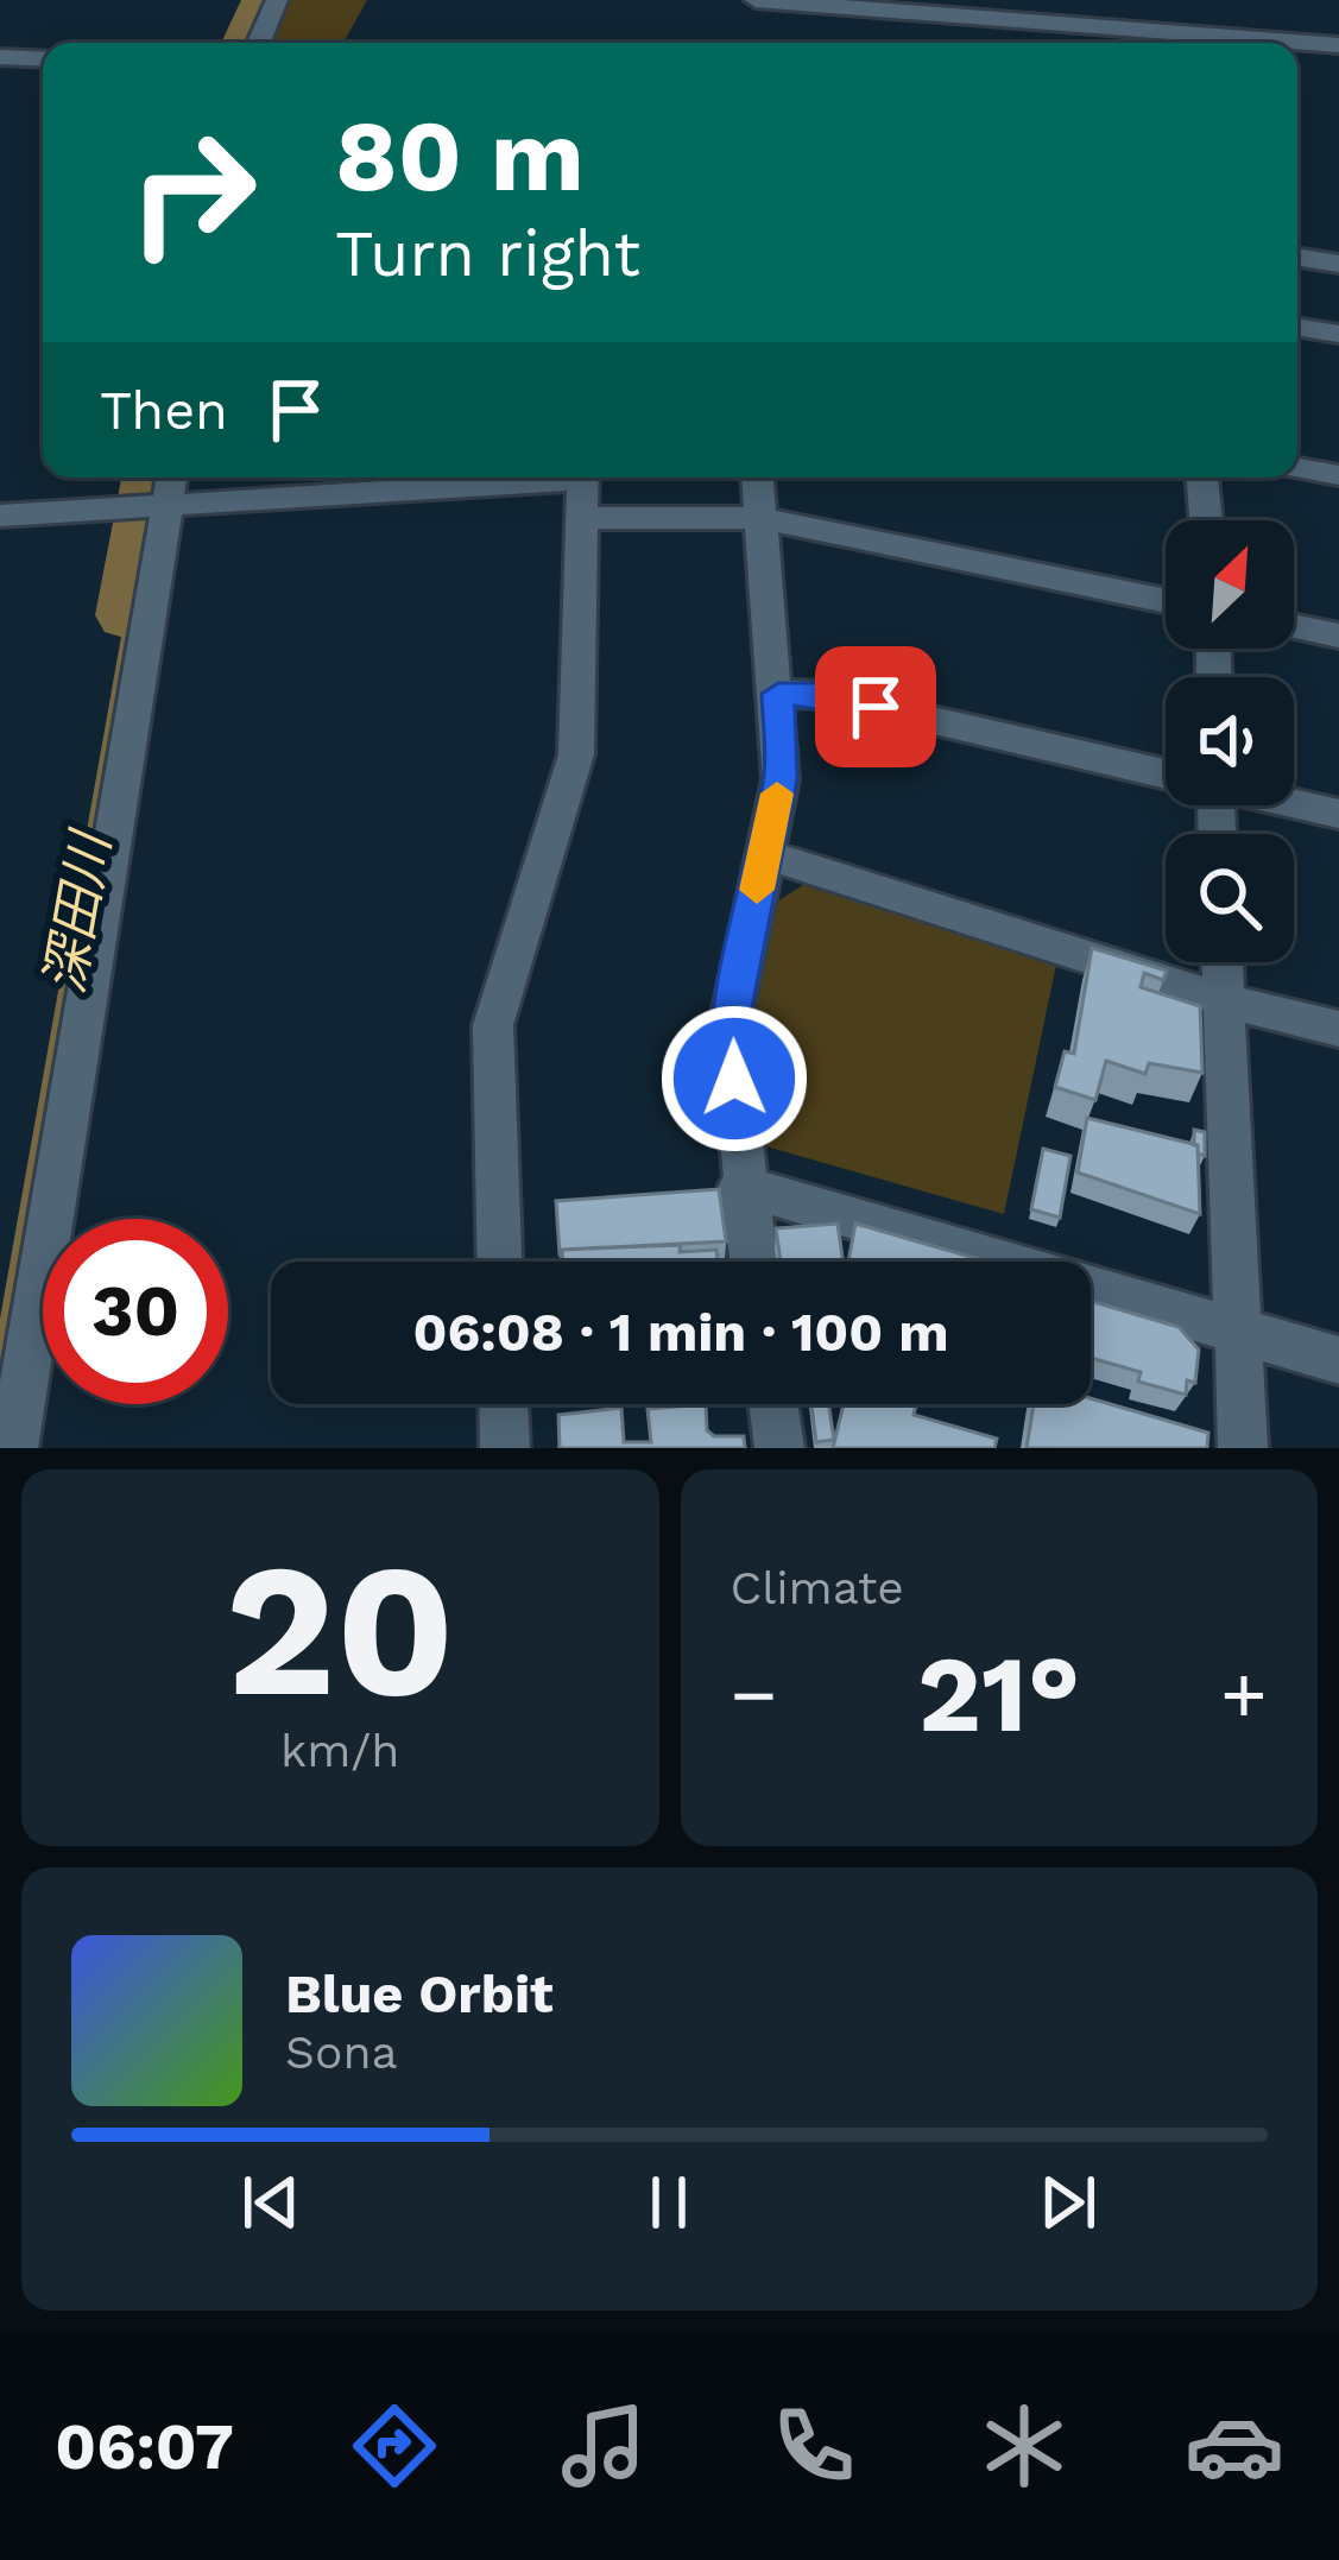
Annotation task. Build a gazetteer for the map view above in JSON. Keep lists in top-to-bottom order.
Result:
{
  "water": ["深田川"],
  "north": "top right",
  "page": {
    "turn": ["80 m", "Turn right"],
    "then": "Then",
    "limit": "30",
    "trip": "06:08 · 1 min · 100 m",
    "tile": [
      ["20", "km/h"],
      "Climate"
    ],
    "heat": ["−", "21°", "+"],
    "song": ["Blue Orbit", "Sona"],
    "tabs": "06:07"
  }
}
